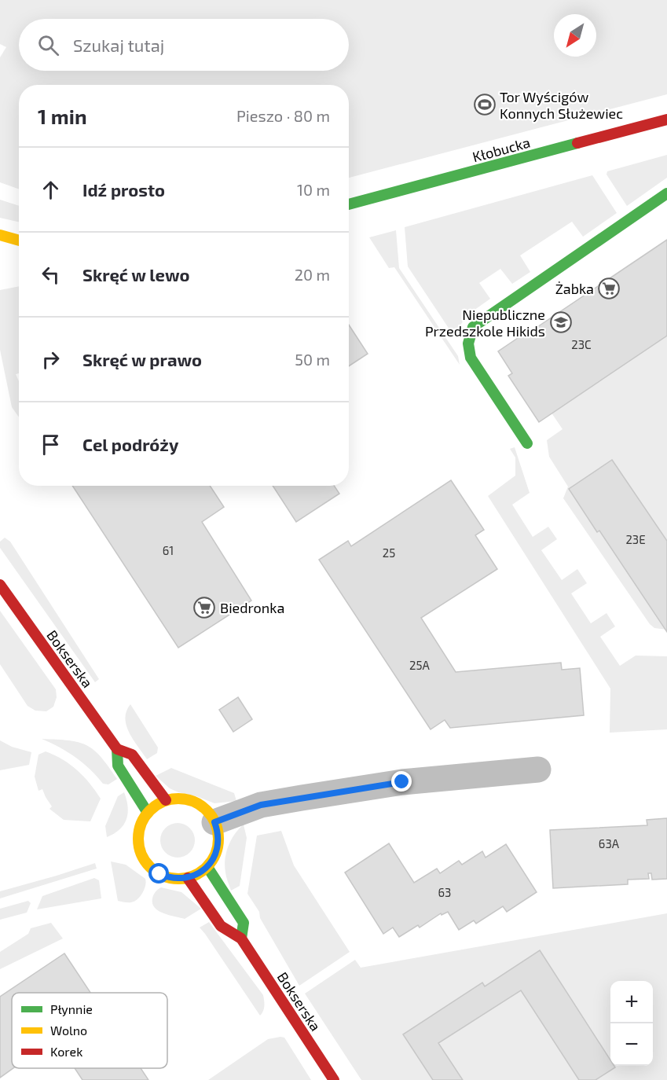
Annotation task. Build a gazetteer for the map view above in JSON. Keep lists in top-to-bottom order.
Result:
{
  "streets": {
    "street": ["Kłobucka", "Bokserska"]
  },
  "places": {
    "sports": ["Tor Wyścigów Konnych Służewiec"],
    "supermarket": ["Żabka", "Biedronka"],
    "school or university": ["Niepubliczne Przedszkole Hikids"]
  },
  "house_numbers": [
    "23C",
    "23E",
    "61",
    "25",
    "25A",
    "63A",
    "63"
  ],
  "legend": ["Płynnie", "Wolno", "Korek"],
  "north": "bottom left",
  "page": {
    "search": "Szukaj tutaj",
    "heading": ["1 min", "Pieszo · 80 m"],
    "list": [
      ["Idź prosto", "10 m"],
      ["Skręć w lewo", "20 m"],
      ["Skręć w prawo", "50 m"],
      "Cel podróży"
    ],
    "map_buttons": ["+", "−"]
  }
}
